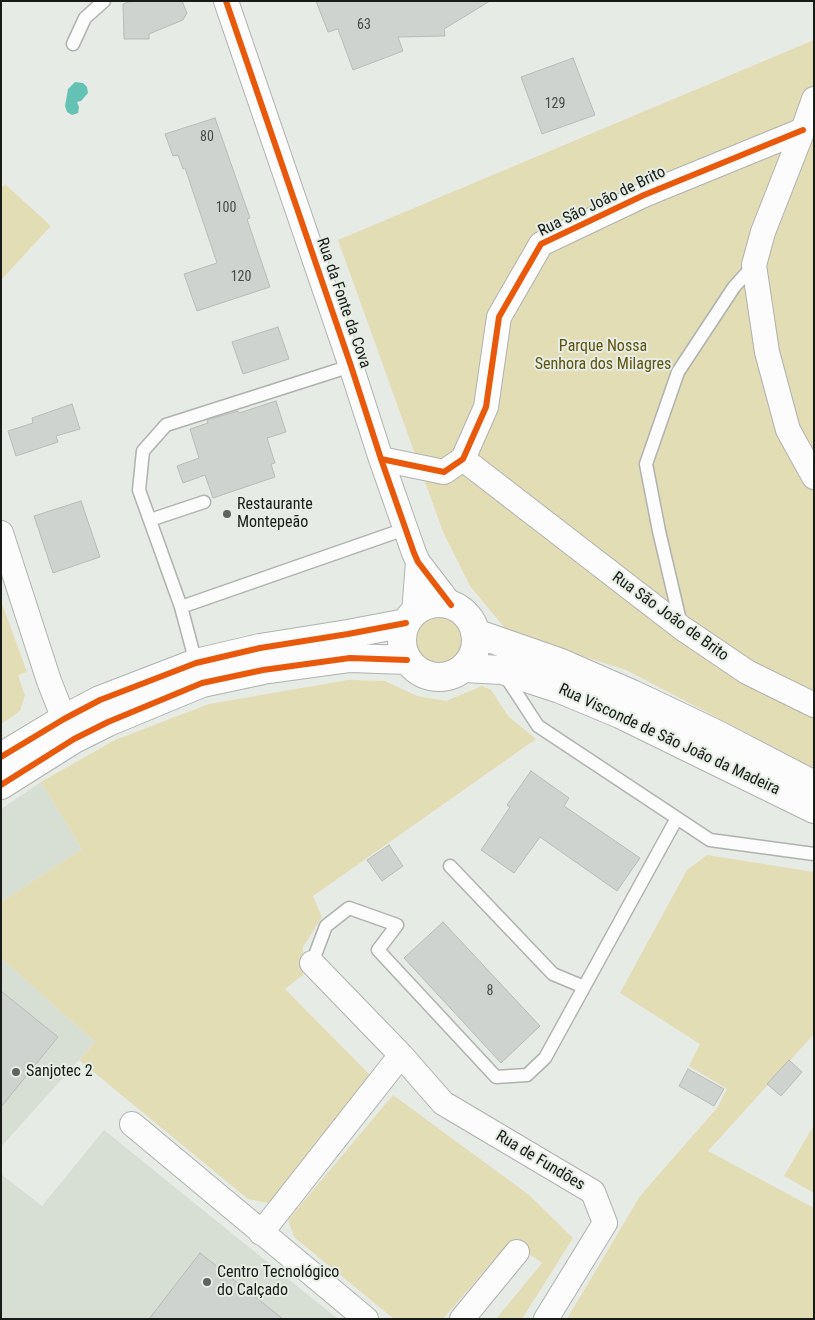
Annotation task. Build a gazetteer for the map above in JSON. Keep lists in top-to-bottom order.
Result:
{
  "streets": {
    "main road": ["Rua Visconde de São João da Madeira"],
    "street": ["Rua São João de Brito", "Rua da Fonte da Cova", "Rua de Fundões"]
  },
  "crossings": [
    ["Rua da Fonte da Cova", "Rua Visconde de São João da Madeira"]
  ],
  "parks": ["Parque Nossa Senhora dos Milagres"],
  "places": ["Restaurante Montepeão", "Sanjotec 2", "Centro Tecnológico do Calçado"],
  "house_numbers": [
    "63",
    "129",
    "80",
    "100",
    "120",
    "8"
  ]
}
